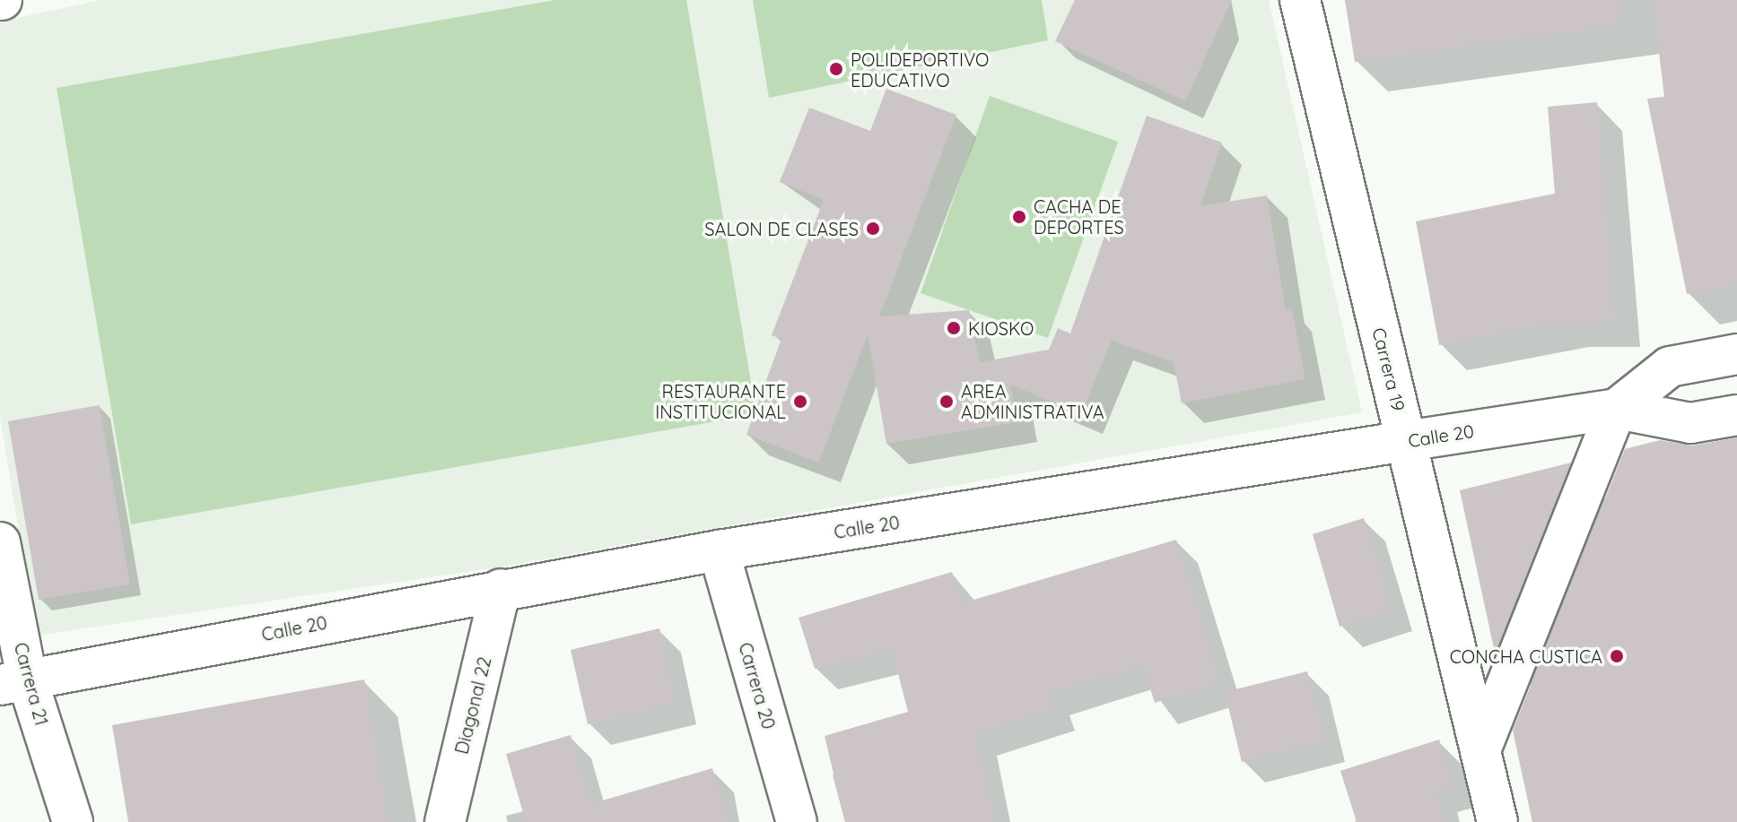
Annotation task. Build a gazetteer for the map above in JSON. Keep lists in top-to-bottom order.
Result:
{
  "streets": {
    "street": [
      "Carrera 19",
      "Calle 20",
      "Carrera 21",
      "Carrera 20",
      "Diagonal 22"
    ]
  },
  "crossings": [
    ["Carrera 19", "Calle 20"],
    ["Calle 20", "Carrera 21"],
    ["Calle 20", "Carrera 20"],
    ["Calle 20", "Diagonal 22"]
  ],
  "places": [
    "POLIDEPORTIVO EDUCATIVO",
    "CACHA DE DEPORTES",
    "SALON DE CLASES",
    "KIOSKO",
    "RESTAURANTE INSTITUCIONAL",
    "AREA ADMINISTRATIVA",
    "CONCHA CUSTICA"
  ]
}
